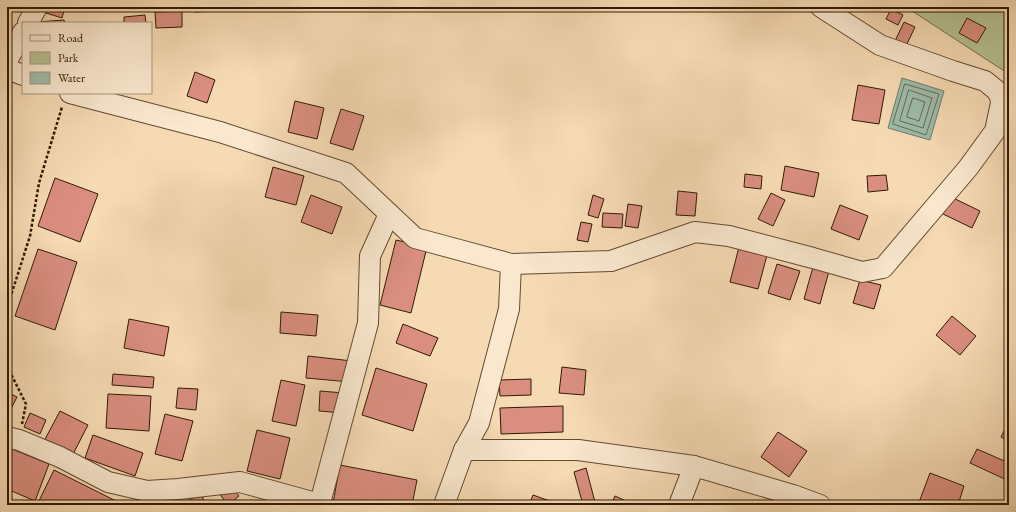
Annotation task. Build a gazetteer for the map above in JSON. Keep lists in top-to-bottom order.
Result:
{
  "legend": ["Road", "Park", "Water"]
}
